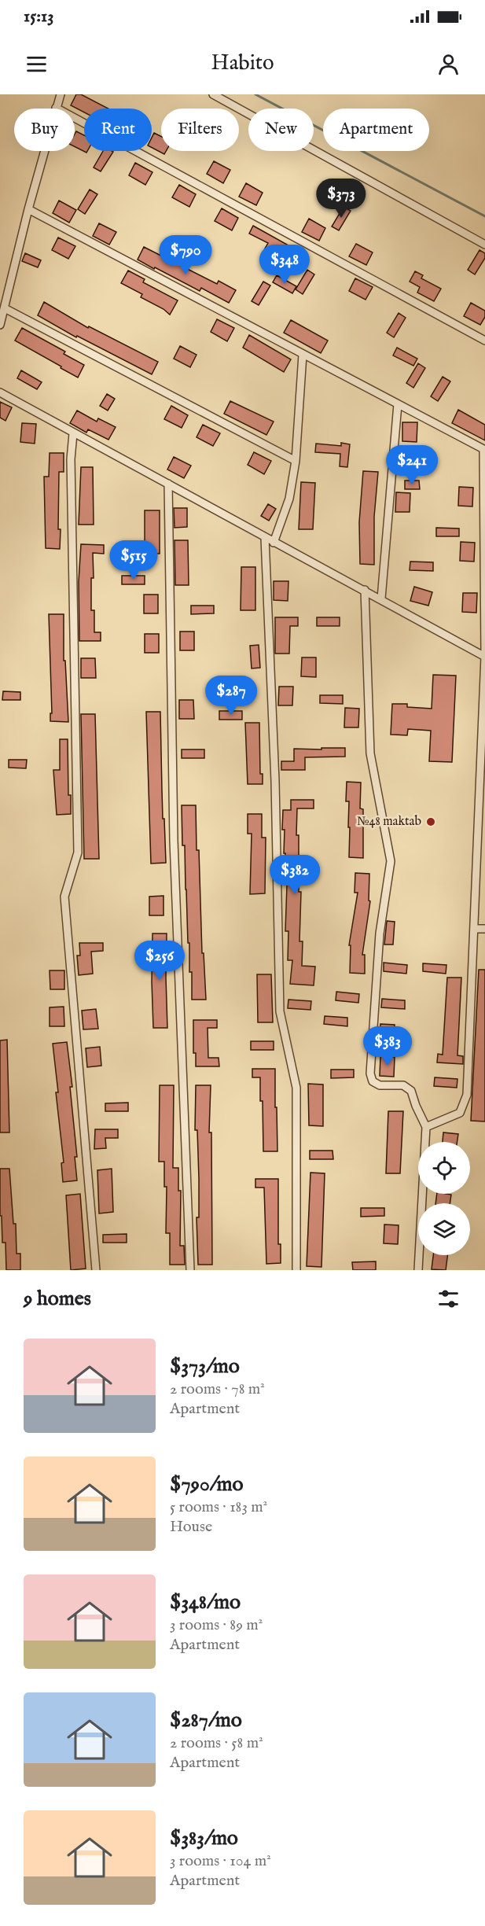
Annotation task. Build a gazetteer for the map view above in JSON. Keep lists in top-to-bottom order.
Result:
{
  "places": ["№48 maktab"],
  "page": {
    "status": "15:13",
    "header": "Habito",
    "chip": [
      "Buy",
      "Rent",
      "Filters",
      "New",
      "Apartment"
    ],
    "price": [
      "$373",
      "$790",
      "$348",
      "$241",
      "$515",
      "$287",
      "$382",
      "$256",
      "$383"
    ],
    "heading": "9 homes",
    "list": [
      {
        "name": "$373/mo",
        "note": "2 rooms · 78 m² · Apartment"
      },
      {
        "name": "$790/mo",
        "note": "5 rooms · 183 m² · House"
      },
      {
        "name": "$348/mo",
        "note": "3 rooms · 89 m² · Apartment"
      },
      {
        "name": "$287/mo",
        "note": "2 rooms · 58 m² · Apartment"
      },
      {
        "name": "$383/mo",
        "note": "3 rooms · 104 m² · Apartment"
      }
    ]
  }
}
